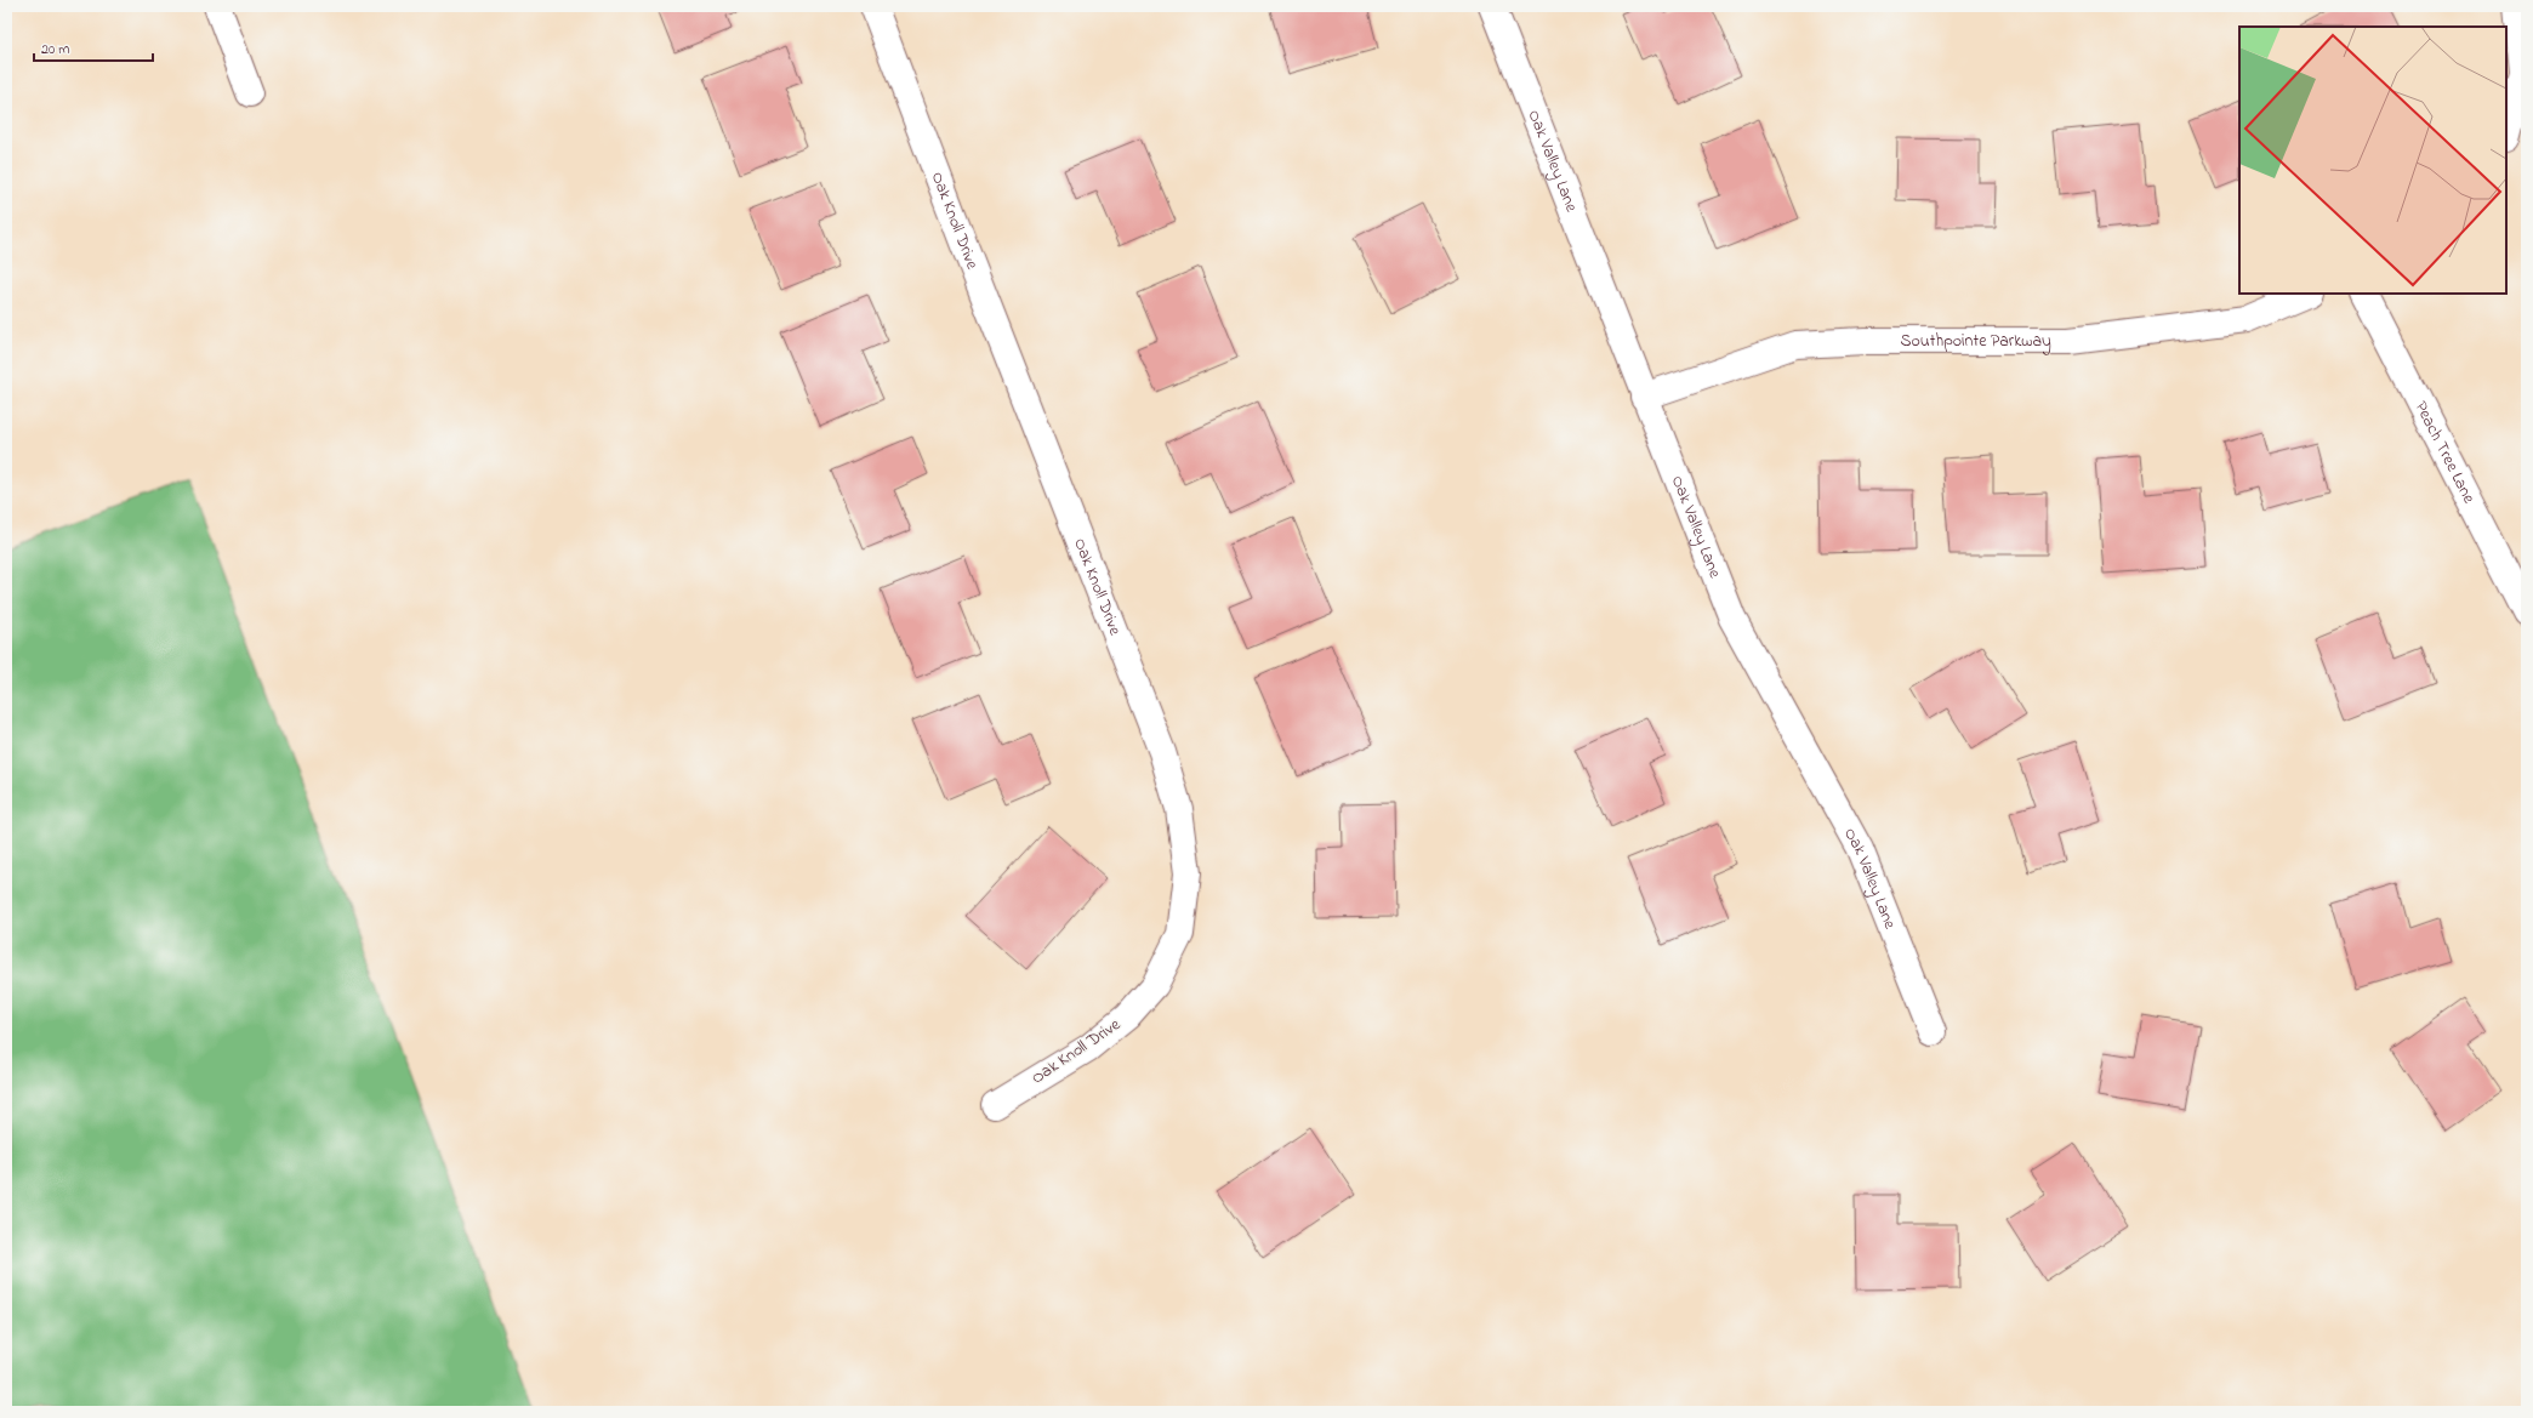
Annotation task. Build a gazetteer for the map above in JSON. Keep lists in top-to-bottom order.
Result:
{
  "streets": {
    "street": [
      "Oak Valley Lane",
      "Oak Knoll Drive",
      "Southpointe Parkway",
      "Peach Tree Lane"
    ]
  },
  "crossings": [
    ["Oak Valley Lane", "Southpointe Parkway"]
  ],
  "scale_bar": "20 m"
}
